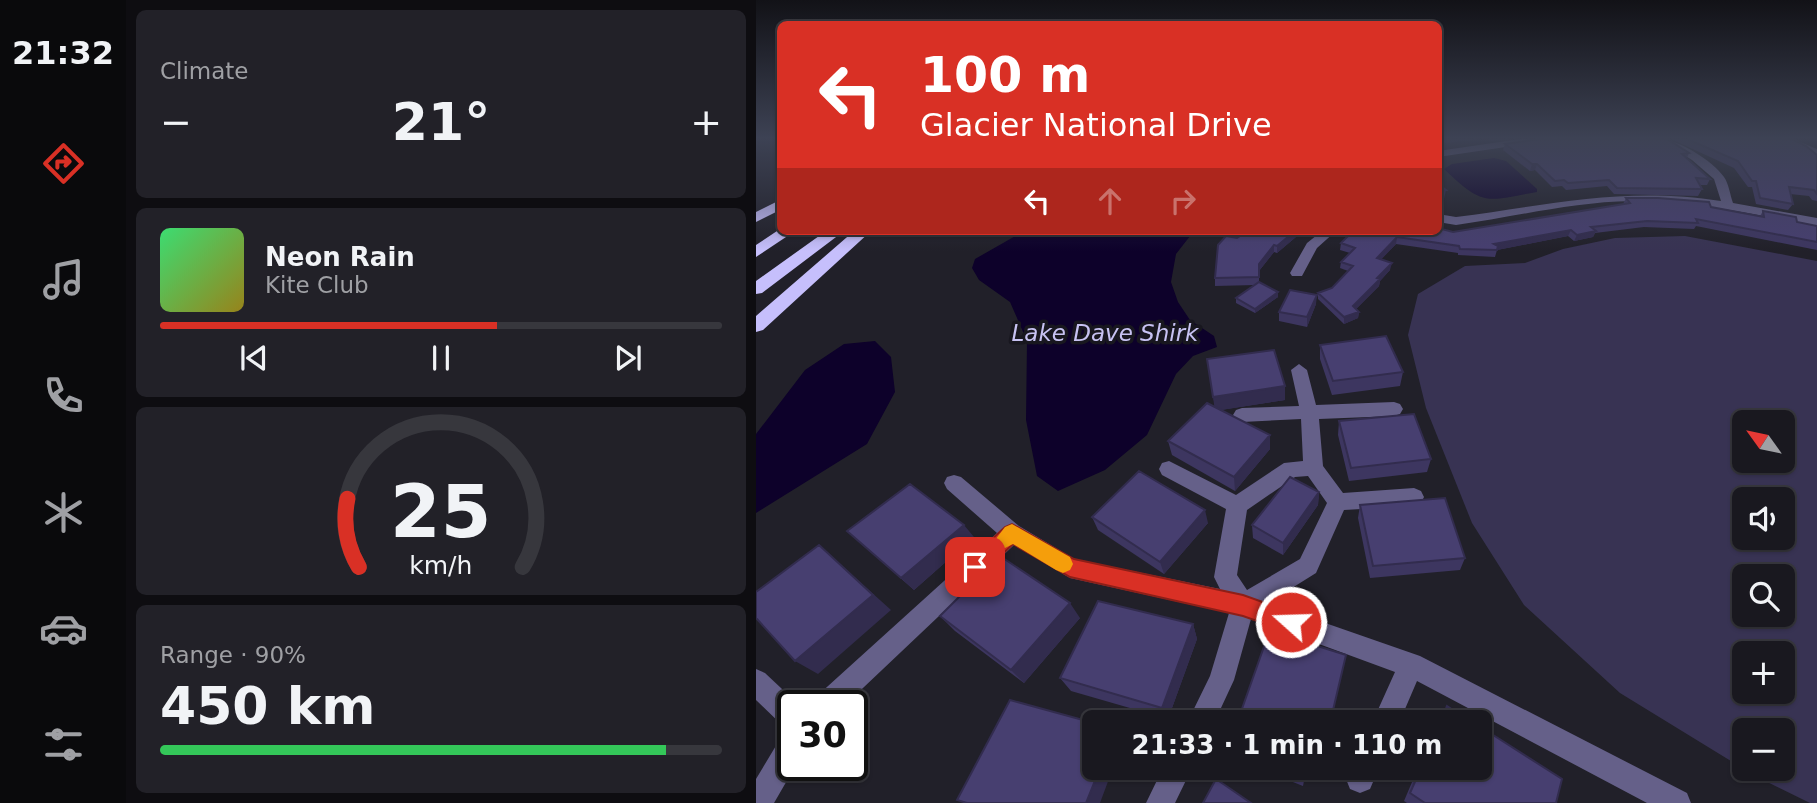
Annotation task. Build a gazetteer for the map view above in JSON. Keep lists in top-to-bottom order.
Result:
{
  "water": ["Lake Dave Shirk"],
  "north": "top left",
  "page": {
    "tabs": "21:32",
    "tile": [
      "Climate",
      ["Range · 90%", "450 km"]
    ],
    "turn": ["100 m", "Glacier National Drive"],
    "heat": ["−", "21°", "+"],
    "song": ["Neon Rain", "Kite Club"],
    "map_buttons": ["+", "−"],
    "limit": "30",
    "trip": "21:33 · 1 min · 110 m",
    "gauge": ["25", "km/h"]
  }
}
